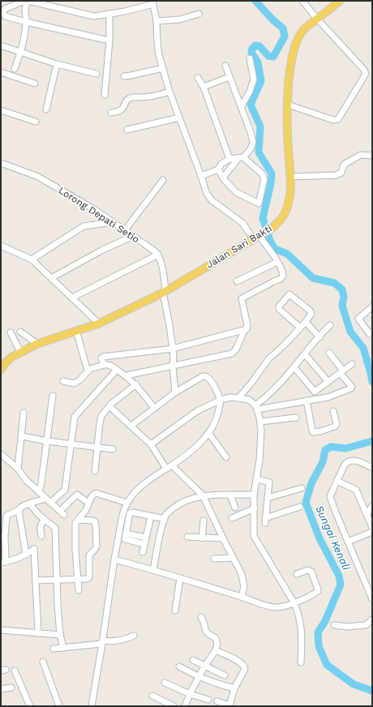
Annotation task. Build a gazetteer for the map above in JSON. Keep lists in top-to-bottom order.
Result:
{
  "streets": {
    "main road": ["Jalan Sari Bakti"],
    "street": ["Lorong Depati Setio"]
  },
  "water": ["Sungai Kenali"]
}
